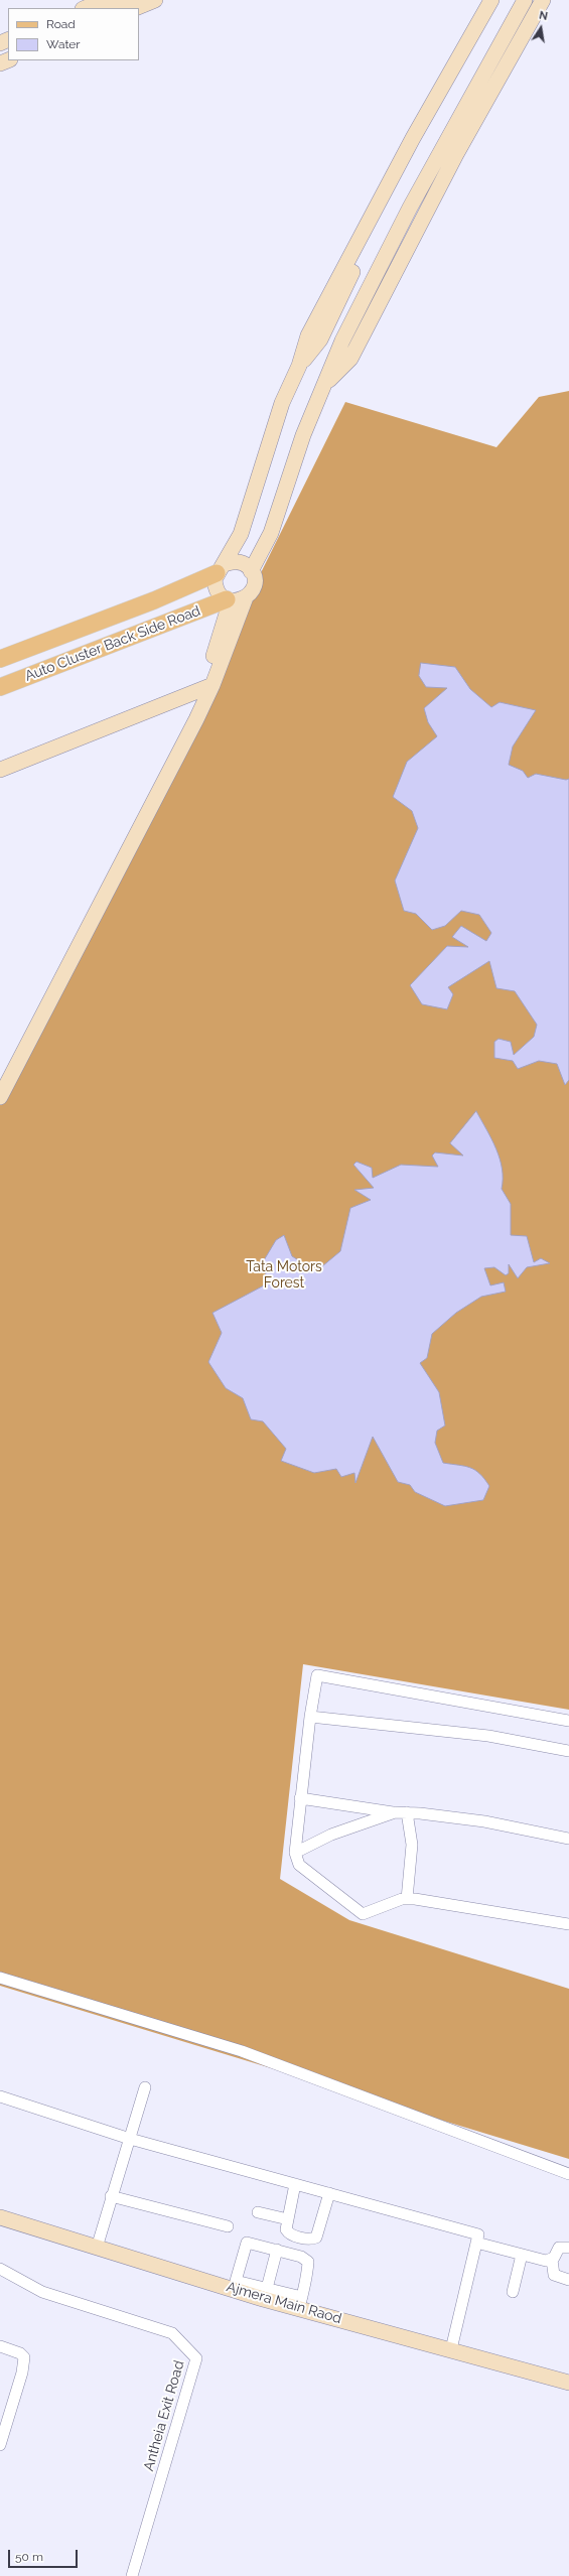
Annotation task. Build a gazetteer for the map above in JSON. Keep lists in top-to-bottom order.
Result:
{
  "streets": {
    "main road": ["Auto Cluster Back Side Road", "Ajmera Main Raod"],
    "street": ["Antheia Exit Road"]
  },
  "parks": ["Tata Motors Forest"],
  "legend": ["Road", "Water"],
  "scale_bar": "50 m",
  "north": "top"
}
